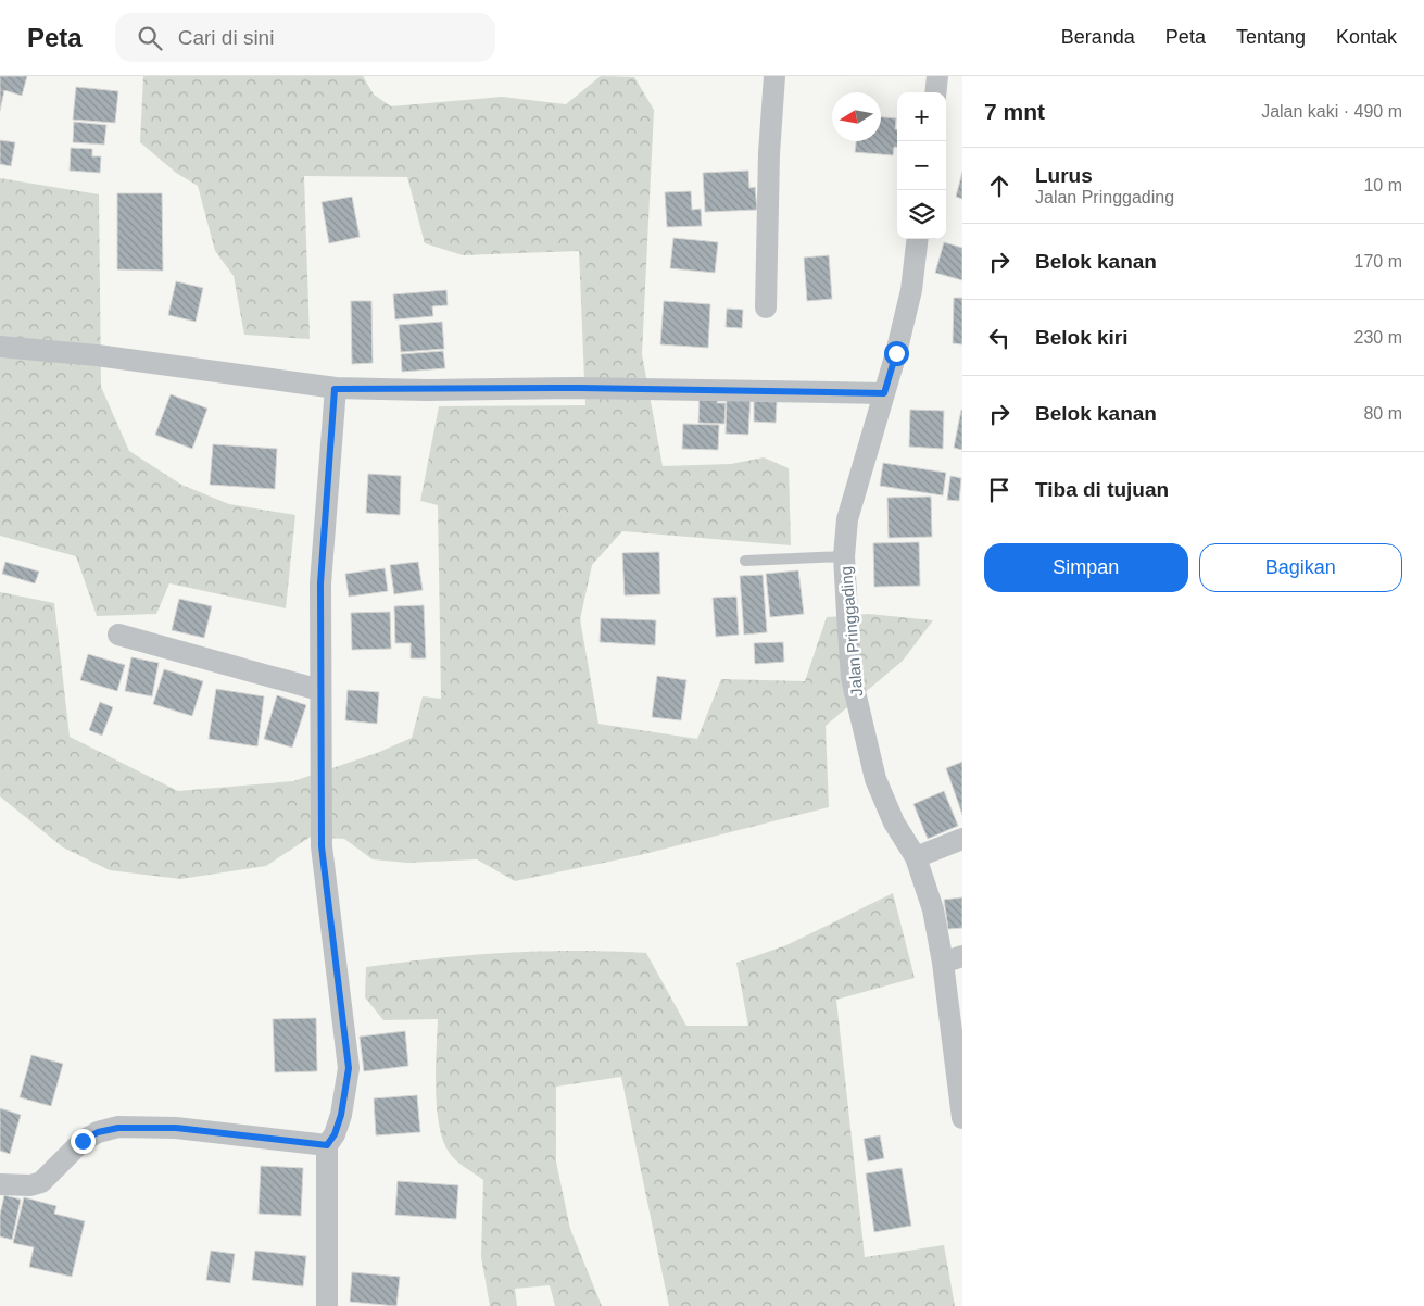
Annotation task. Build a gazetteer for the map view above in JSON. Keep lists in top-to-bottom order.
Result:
{
  "streets": {
    "street": ["Jalan Pringgading"]
  },
  "north": "left",
  "page": {
    "header": "Peta",
    "search": "Cari di sini",
    "nav": [
      "Beranda",
      "Peta",
      "Tentang",
      "Kontak"
    ],
    "heading": ["7 mnt", "Jalan kaki · 490 m"],
    "map_buttons": ["+", "−"],
    "list": [
      ["Lurus", "Jalan Pringgading", "10 m"],
      ["Belok kanan", "170 m"],
      ["Belok kiri", "230 m"],
      ["Belok kanan", "80 m"],
      "Tiba di tujuan"
    ],
    "buttons": ["Simpan", "Bagikan"]
  }
}
